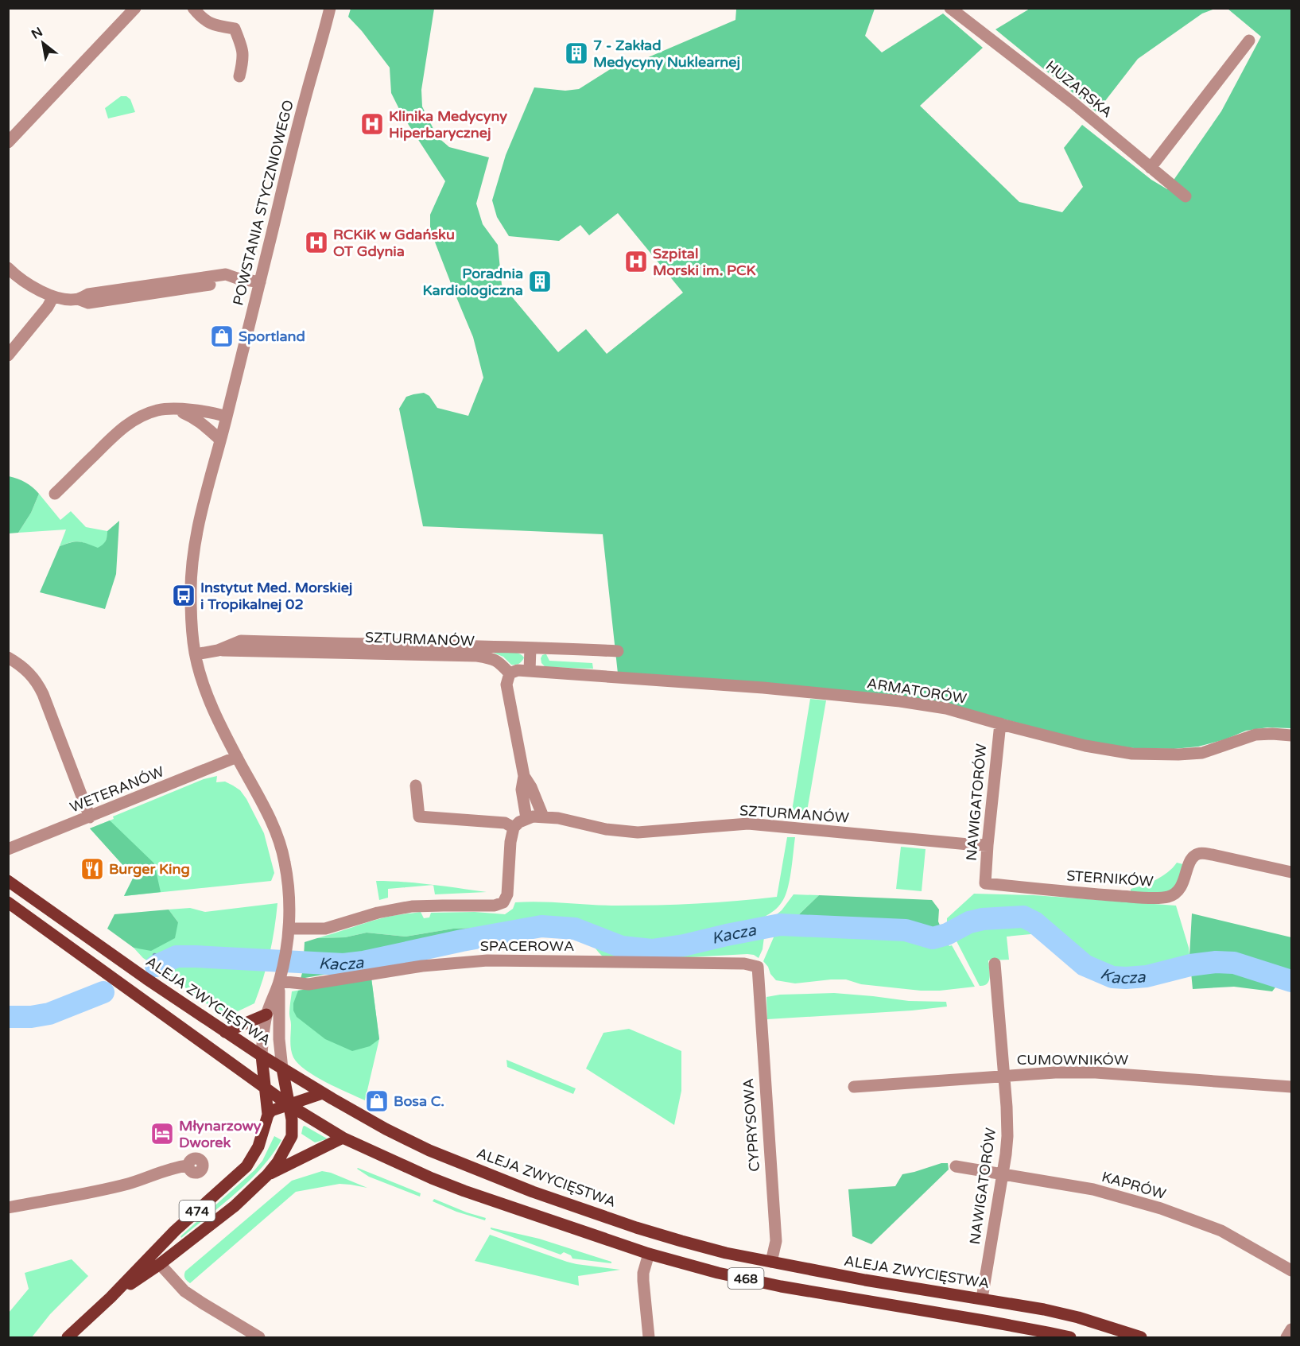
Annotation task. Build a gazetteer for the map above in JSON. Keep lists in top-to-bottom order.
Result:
{
  "streets": {
    "main road": [
      "POWSTANIA STYCZNIOWEGO",
      "ALEJA ZWYCIĘSTWA",
      "474",
      "468"
    ],
    "street": [
      "HUZARSKA",
      "SZTURMANÓW",
      "ARMATORÓW",
      "WETERANÓW",
      "NAWIGATORÓW",
      "STERNIKÓW",
      "SPACEROWA",
      "CUMOWNIKÓW",
      "CYPRYSOWA",
      "KAPRÓW"
    ]
  },
  "crossings": [
    ["POWSTANIA STYCZNIOWEGO", "SZTURMANÓW"],
    ["POWSTANIA STYCZNIOWEGO", "WETERANÓW"],
    ["POWSTANIA STYCZNIOWEGO", "SPACEROWA"],
    ["POWSTANIA STYCZNIOWEGO", "ALEJA ZWYCIĘSTWA"],
    ["POWSTANIA STYCZNIOWEGO", "474"],
    ["POWSTANIA STYCZNIOWEGO", "468"],
    ["SZTURMANÓW", "ARMATORÓW"],
    ["SZTURMANÓW", "NAWIGATORÓW"],
    ["ARMATORÓW", "NAWIGATORÓW"],
    ["NAWIGATORÓW", "STERNIKÓW"],
    ["NAWIGATORÓW", "ALEJA ZWYCIĘSTWA"],
    ["NAWIGATORÓW", "CUMOWNIKÓW"],
    ["NAWIGATORÓW", "KAPRÓW"],
    ["SPACEROWA", "CYPRYSOWA"],
    ["ALEJA ZWYCIĘSTWA", "CYPRYSOWA"],
    ["474", "468"]
  ],
  "water": ["Kacza"],
  "places": {
    "building": ["7 - Zakład Medycyny Nuklearnej", "Poradnia Kardiologiczna"],
    "hospital": ["Klinika Medycyny Hiperbarycznej", "RCKiK w Gdańsku OT Gdynia", "Szpital Morski im. PCK"],
    "shop": ["Sportland", "Bosa C."],
    "bus stop": ["Instytut Med. Morskiej i Tropikalnej 02"],
    "restaurant": ["Burger King"],
    "hotel": ["Młynarzowy Dworek"]
  },
  "north": "top left"
}
